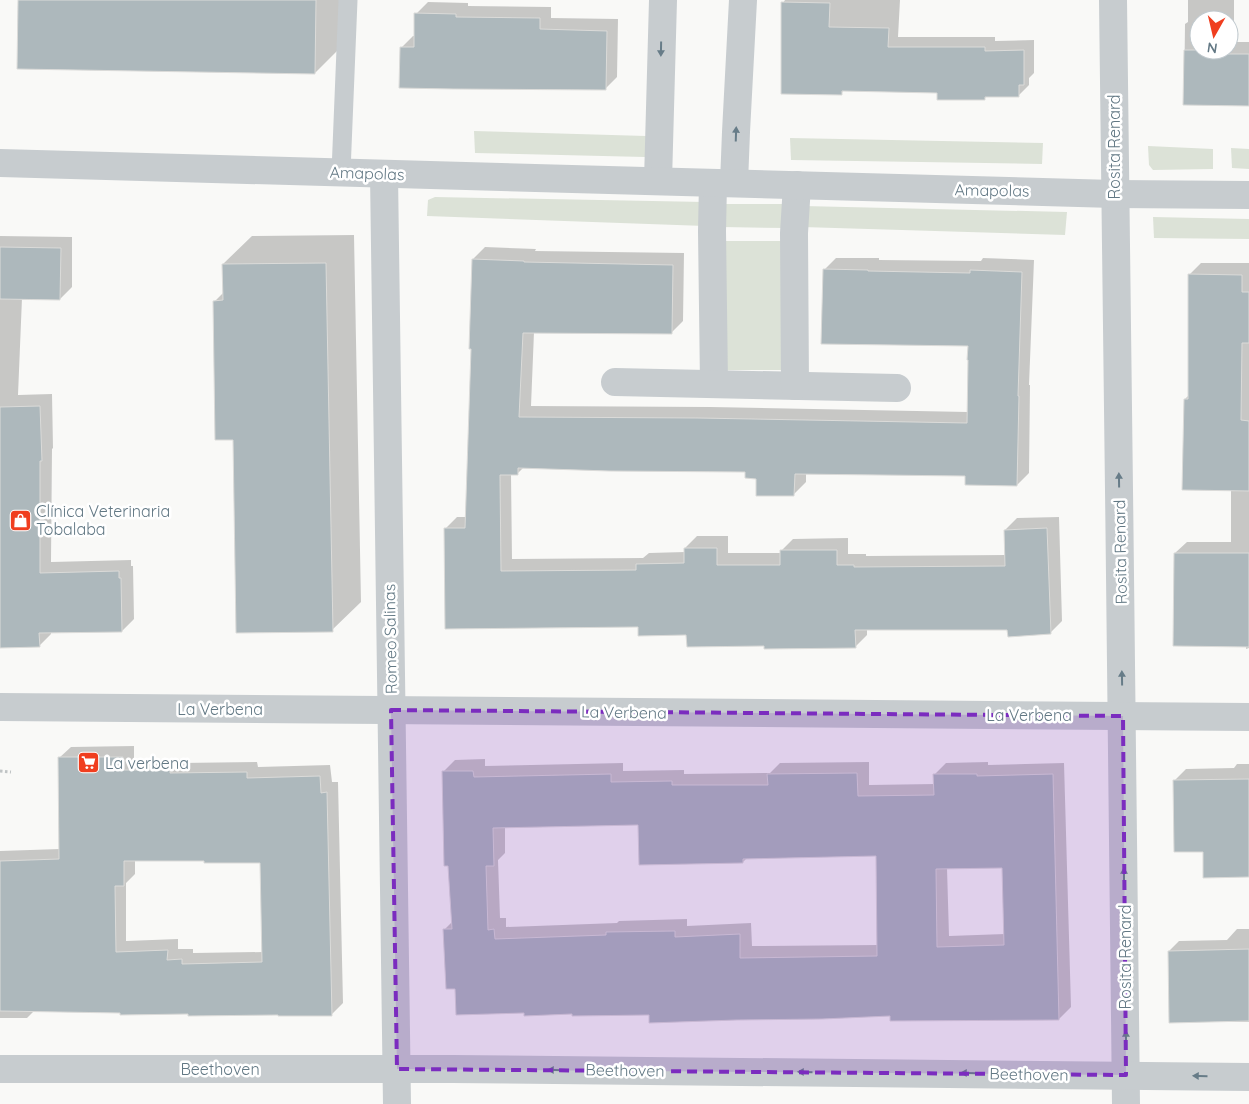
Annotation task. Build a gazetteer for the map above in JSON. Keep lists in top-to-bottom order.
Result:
{
  "streets": {
    "street": [
      "Rosita Renard",
      "Amapolas",
      "Romeo Salinas",
      "La Verbena",
      "Beethoven"
    ]
  },
  "crossings": [
    ["Rosita Renard", "Amapolas"],
    ["Rosita Renard", "La Verbena"],
    ["Rosita Renard", "Beethoven"],
    ["Amapolas", "Romeo Salinas"],
    ["Romeo Salinas", "La Verbena"],
    ["Romeo Salinas", "Beethoven"]
  ],
  "one_way": ["Rosita Renard", "Beethoven"],
  "places": {
    "shop": ["Clínica Veterinaria Tobalaba"],
    "supermarket": ["La verbena"]
  },
  "north": "bottom"
}
